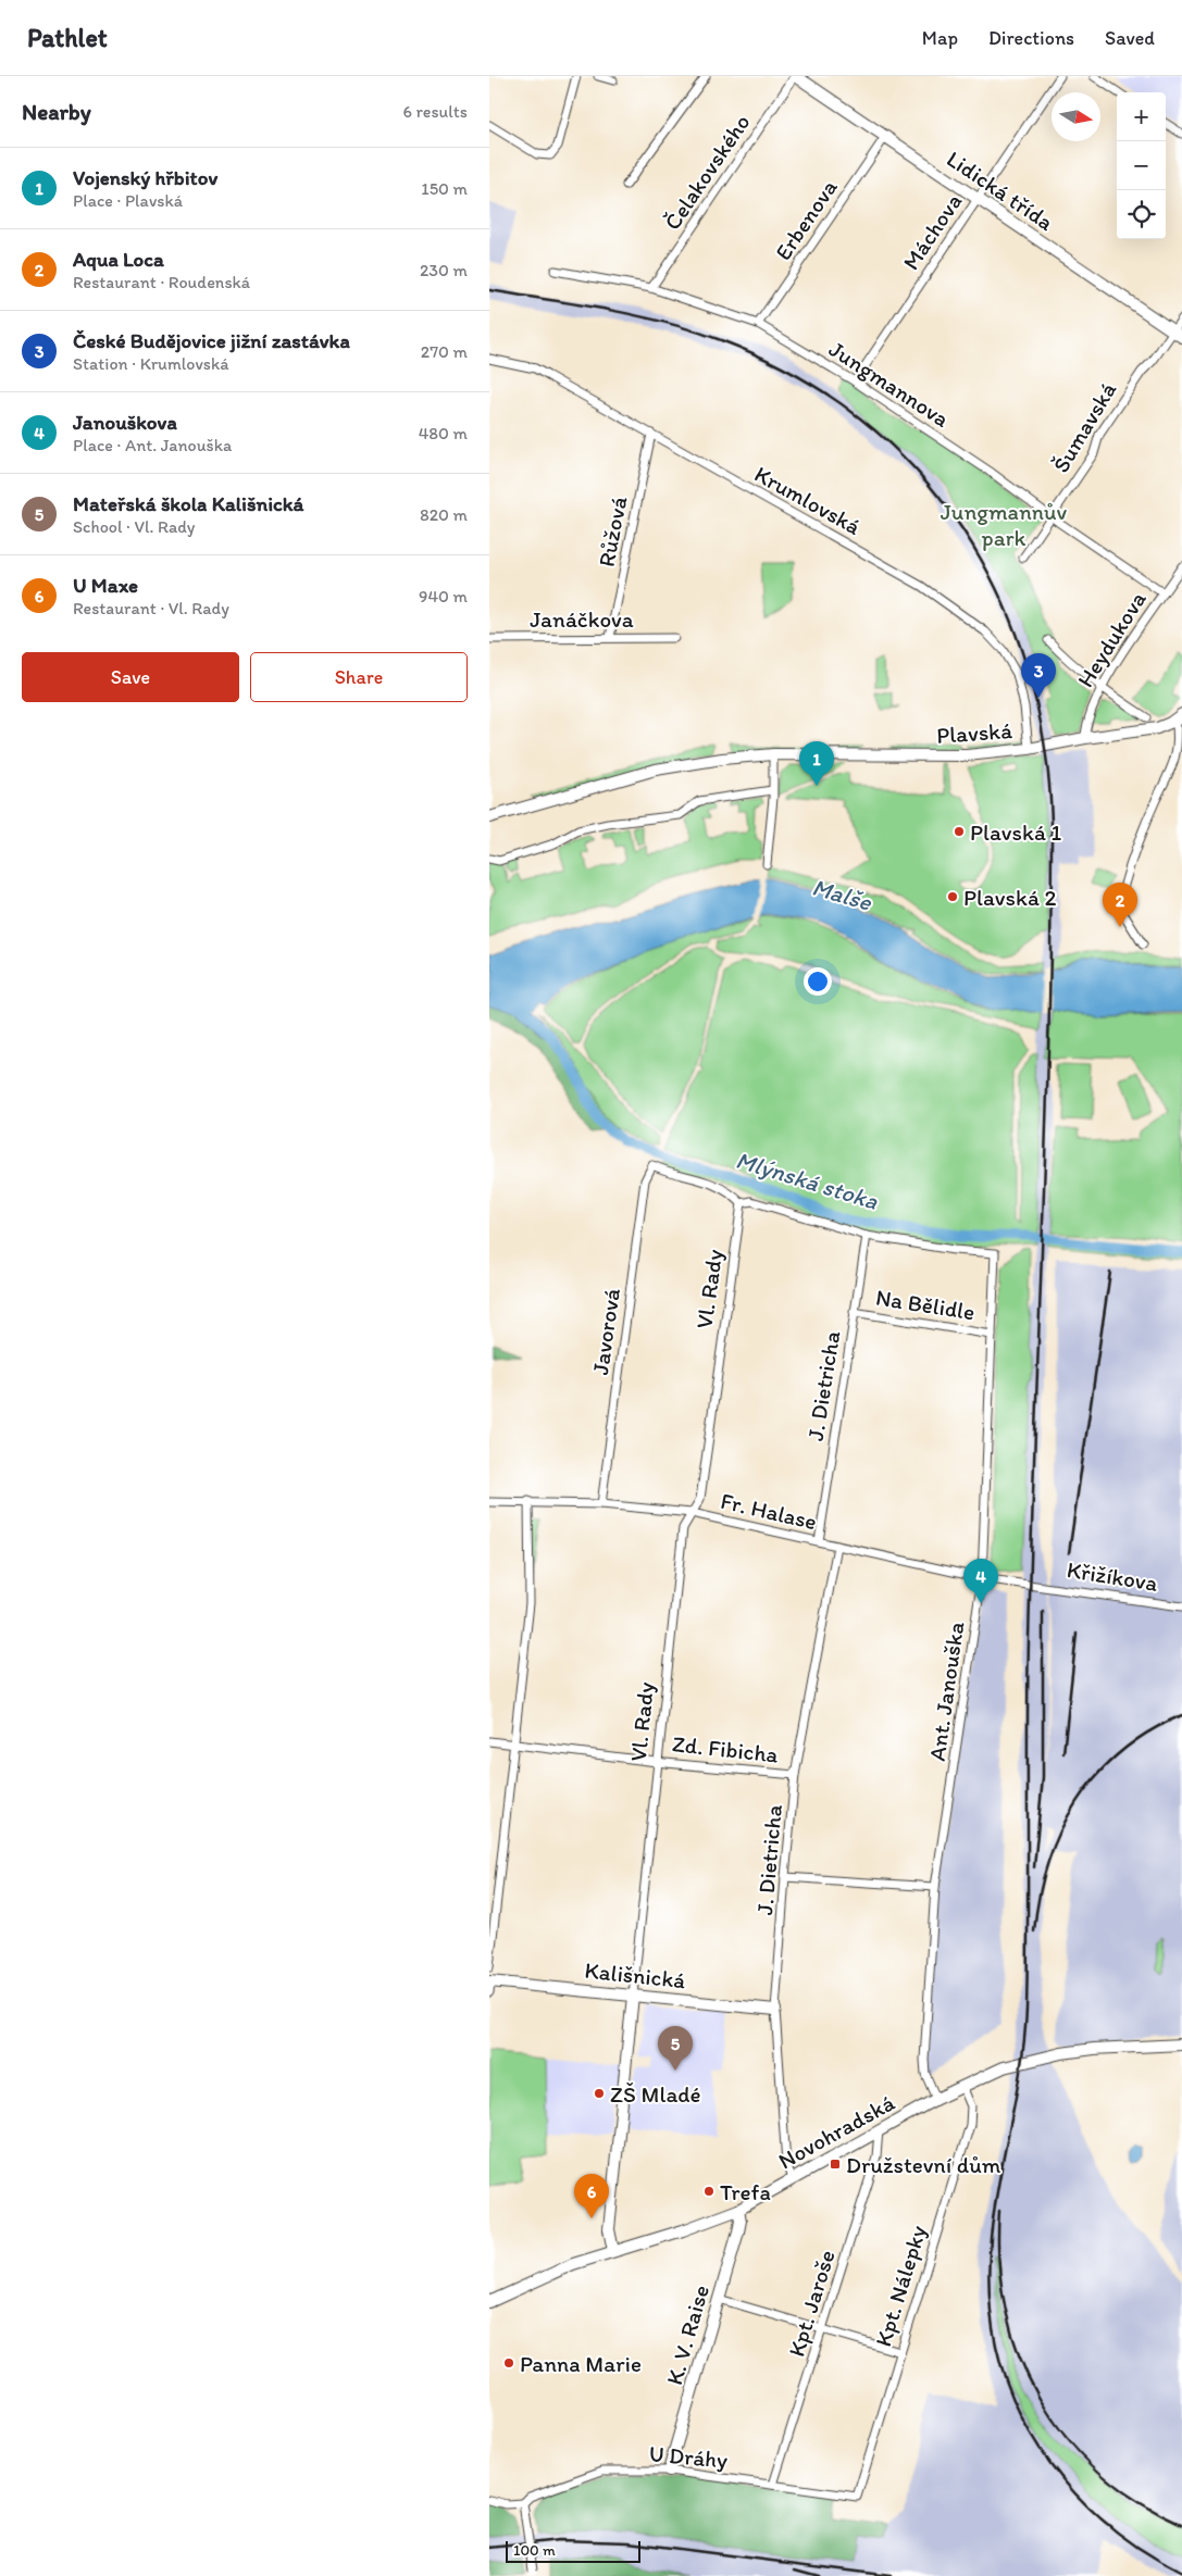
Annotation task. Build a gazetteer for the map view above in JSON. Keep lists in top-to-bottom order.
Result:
{
  "streets": {
    "street": [
      "Čelakovského",
      "Lidická třída",
      "Erbenova",
      "Máchova",
      "Jungmannova",
      "Šumavská",
      "Krumlovská",
      "Růžová",
      "Janáčkova",
      "Heydukova",
      "Plavská",
      "Vl. Rady",
      "Na Bělidle",
      "Javorová",
      "J. Dietricha",
      "Fr. Halase",
      "Křižíkova",
      "Ant. Janouška",
      "Zd. Fibicha",
      "Kališnická",
      "Novohradská",
      "Kpt. Nálepky",
      "Kpt. Jaroše",
      "K. V. Raise",
      "U Dráhy"
    ]
  },
  "crossings": [
    ["Čelakovského", "Lidická třída"],
    ["Čelakovského", "Jungmannova"],
    ["Lidická třída", "Erbenova"],
    ["Lidická třída", "Máchova"],
    ["Lidická třída", "Šumavská"],
    ["Erbenova", "Jungmannova"],
    ["Máchova", "Jungmannova"],
    ["Jungmannova", "Šumavská"],
    ["Jungmannova", "Heydukova"],
    ["Krumlovská", "Růžová"],
    ["Krumlovská", "Plavská"],
    ["Růžová", "Janáčkova"],
    ["Heydukova", "Plavská"],
    ["Vl. Rady", "Javorová"],
    ["Vl. Rady", "Fr. Halase"],
    ["Vl. Rady", "Zd. Fibicha"],
    ["Vl. Rady", "Kališnická"],
    ["Vl. Rady", "Novohradská"],
    ["Na Bělidle", "J. Dietricha"],
    ["Na Bělidle", "Ant. Janouška"],
    ["Javorová", "Fr. Halase"],
    ["J. Dietricha", "Fr. Halase"],
    ["J. Dietricha", "Ant. Janouška"],
    ["J. Dietricha", "Zd. Fibicha"],
    ["J. Dietricha", "Kališnická"],
    ["J. Dietricha", "Novohradská"],
    ["Fr. Halase", "Křižíkova"],
    ["Fr. Halase", "Ant. Janouška"],
    ["Ant. Janouška", "Novohradská"],
    ["Novohradská", "Kpt. Nálepky"],
    ["Novohradská", "Kpt. Jaroše"],
    ["Novohradská", "K. V. Raise"],
    ["Kpt. Nálepky", "U Dráhy"],
    ["Kpt. Jaroše", "U Dráhy"],
    ["K. V. Raise", "U Dráhy"]
  ],
  "water": ["Malše", "Mlýnská stoka"],
  "parks": ["Jungmannův park"],
  "places": {
    "other": [
      "Plavská 1",
      "Plavská 2",
      "ZŠ Mladé",
      "Trefa",
      "Panna Marie"
    ],
    "transit": ["Družstevní dům"]
  },
  "scale_bar": "100 m",
  "north": "right",
  "page": {
    "header": "Pathlet",
    "nav": ["Map", "Directions", "Saved"],
    "heading": ["Nearby", "6 results"],
    "map_buttons": ["+", "−"],
    "list": [
      {
        "mark": "1",
        "name": "Vojenský hřbitov",
        "note": "Place · Plavská",
        "value": "150 m"
      },
      {
        "mark": "2",
        "name": "Aqua Loca",
        "note": "Restaurant · Roudenská",
        "value": "230 m"
      },
      {
        "mark": "3",
        "name": "České Budějovice jižní zastávka",
        "note": "Station · Krumlovská",
        "value": "270 m"
      },
      {
        "mark": "4",
        "name": "Janouškova",
        "note": "Place · Ant. Janouška",
        "value": "480 m"
      },
      {
        "mark": "5",
        "name": "Mateřská škola Kališnická",
        "note": "School · Vl. Rady",
        "value": "820 m"
      },
      {
        "mark": "6",
        "name": "U Maxe",
        "note": "Restaurant · Vl. Rady",
        "value": "940 m"
      }
    ],
    "buttons": ["Save", "Share"],
    "pins": [
      "3",
      "1",
      "2",
      "4",
      "5",
      "6"
    ],
    "scale": "100 m"
  }
}
